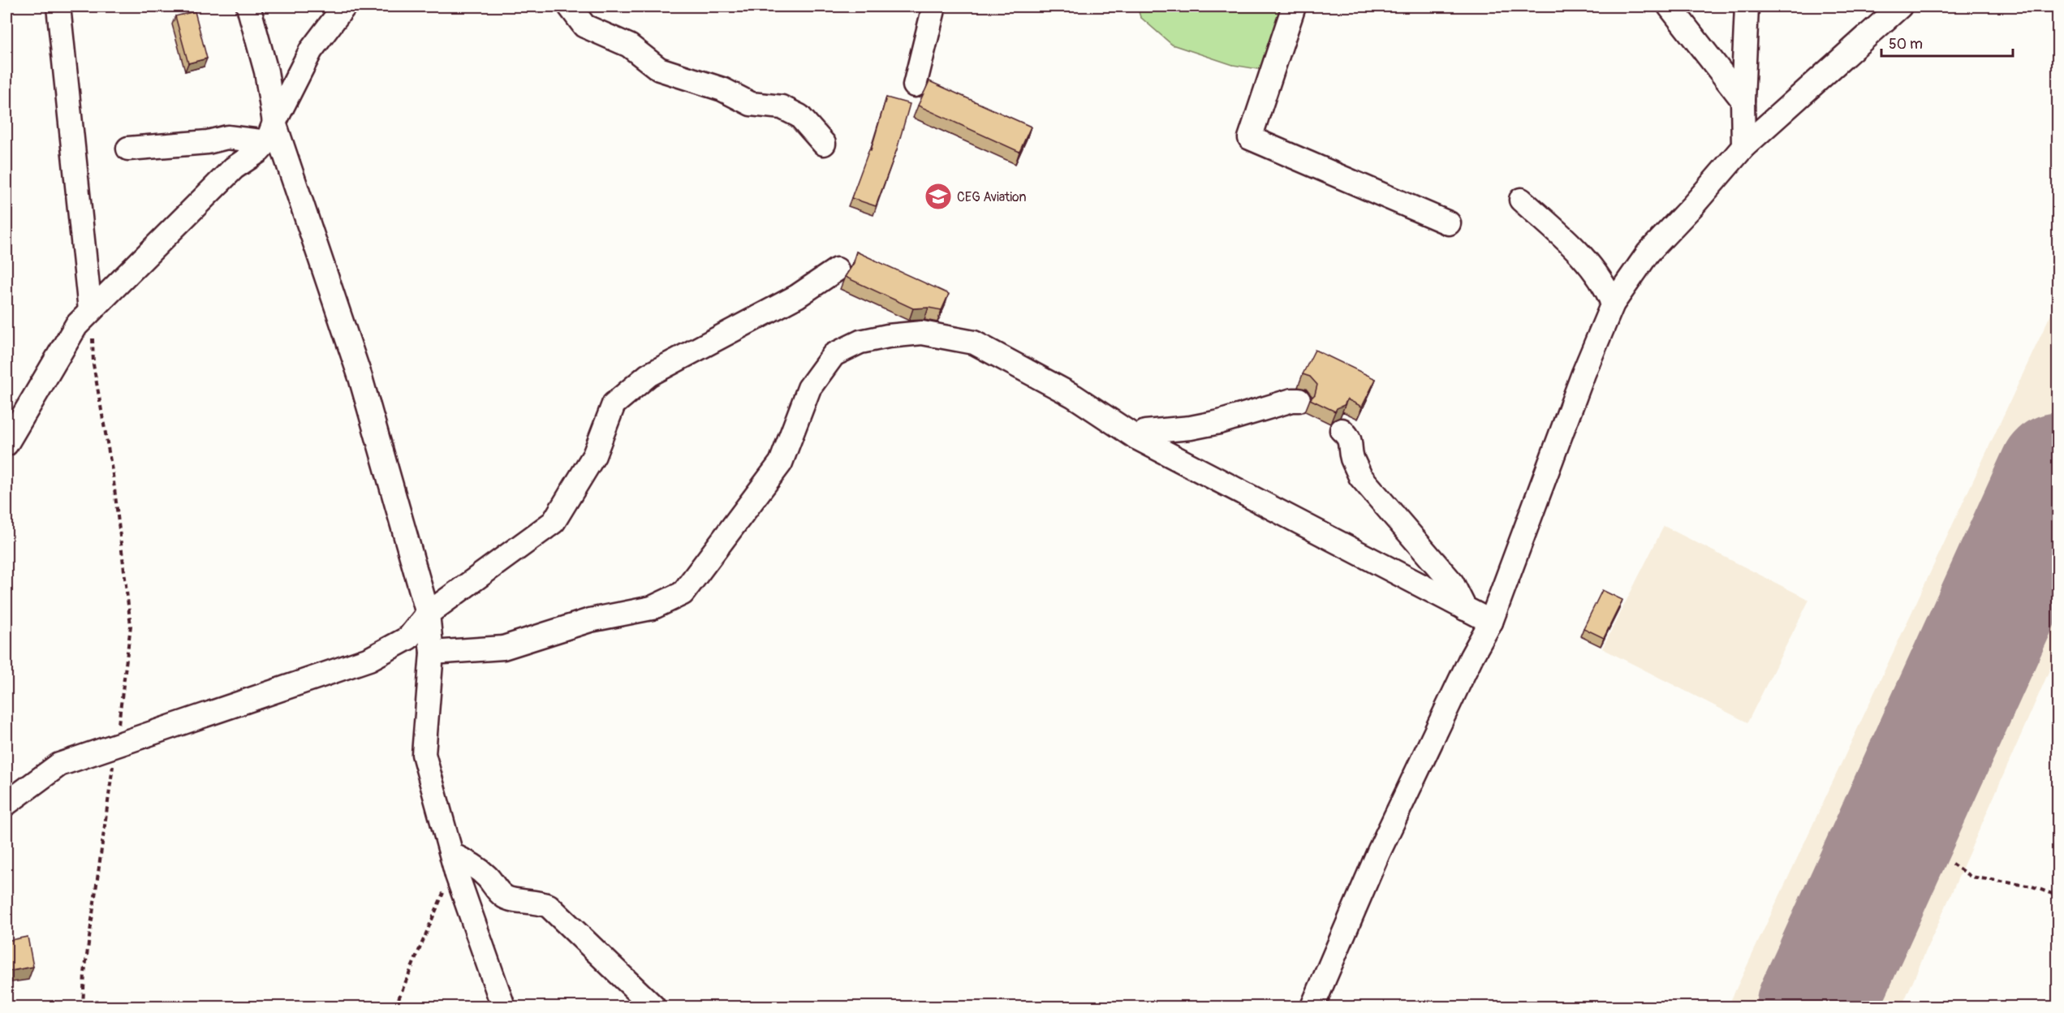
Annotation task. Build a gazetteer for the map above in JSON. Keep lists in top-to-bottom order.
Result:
{
  "places": {
    "school or university": ["CEG Aviation"]
  },
  "scale_bar": "50 m"
}
